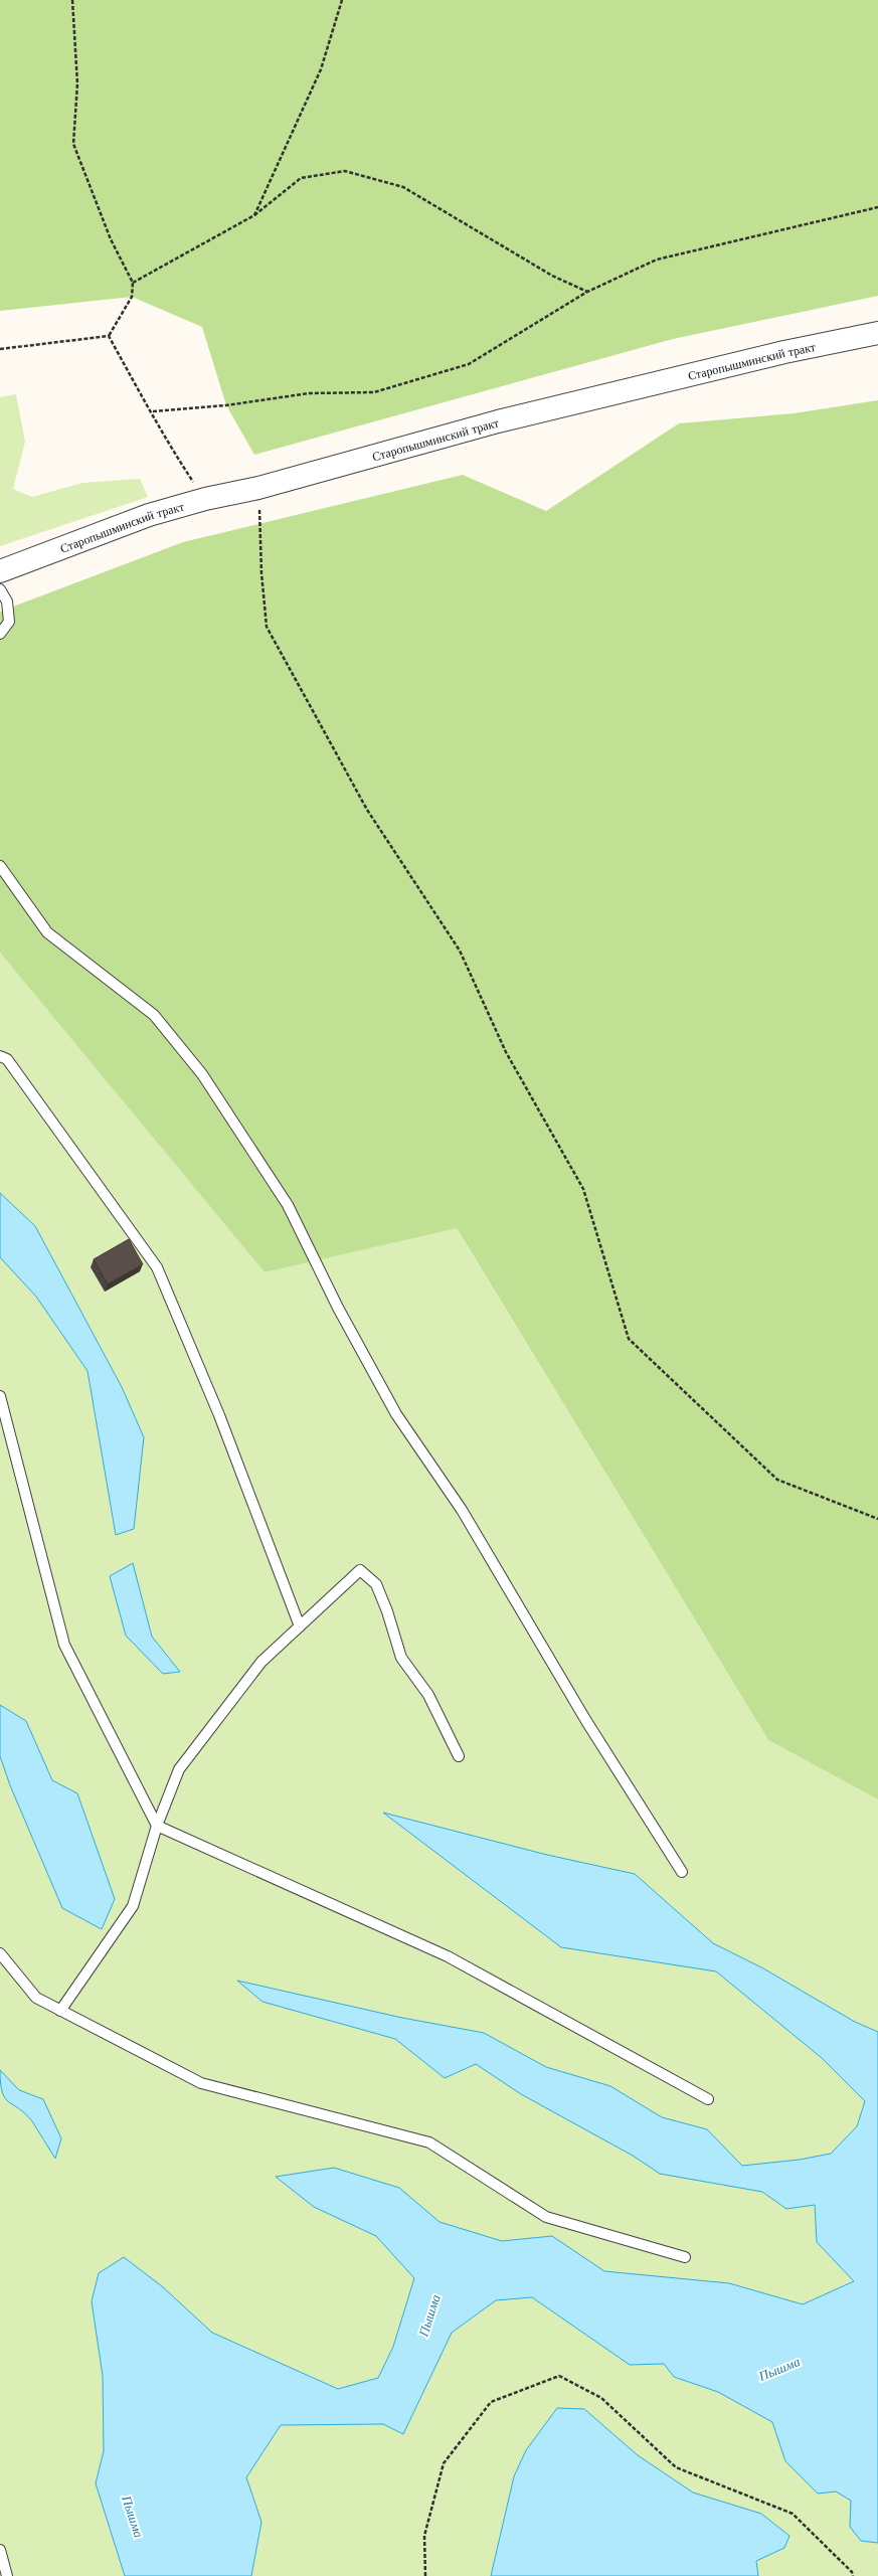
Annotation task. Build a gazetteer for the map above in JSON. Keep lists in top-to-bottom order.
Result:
{
  "streets": {
    "street": ["Старопышминский тракт"]
  },
  "water": ["Пышма"]
}
